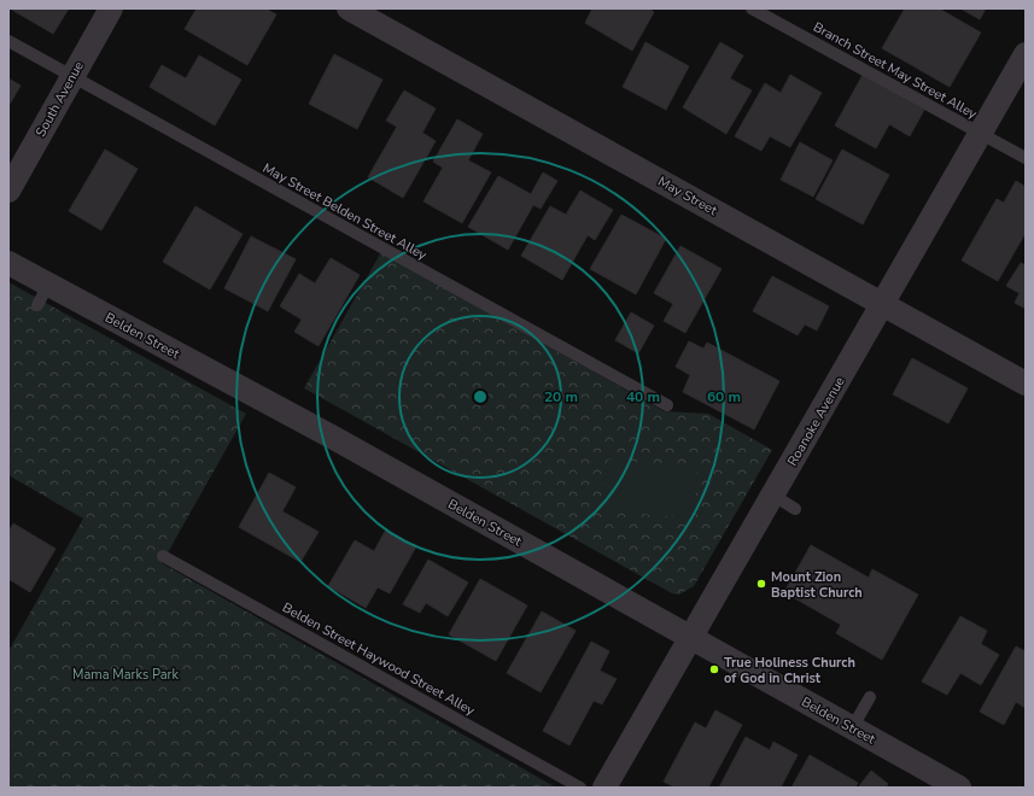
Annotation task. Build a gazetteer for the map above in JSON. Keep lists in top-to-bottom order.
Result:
{
  "streets": {
    "street": [
      "South Avenue",
      "May Street",
      "Belden Street",
      "Roanoke Avenue"
    ],
    "lane": ["Branch Street May Street Alley", "May Street Belden Street Alley", "Belden Street Haywood Street Alley"]
  },
  "crossings": [
    ["Branch Street May Street Alley", "Roanoke Avenue"],
    ["South Avenue", "May Street Belden Street Alley"],
    ["May Street", "Roanoke Avenue"],
    ["Belden Street", "Roanoke Avenue"]
  ],
  "parks": ["Mama Marks Park"],
  "places": ["Mount Zion Baptist Church", "True Holiness Church of God in Christ"],
  "rings": ["20 m", "40 m", "60 m"]
}
